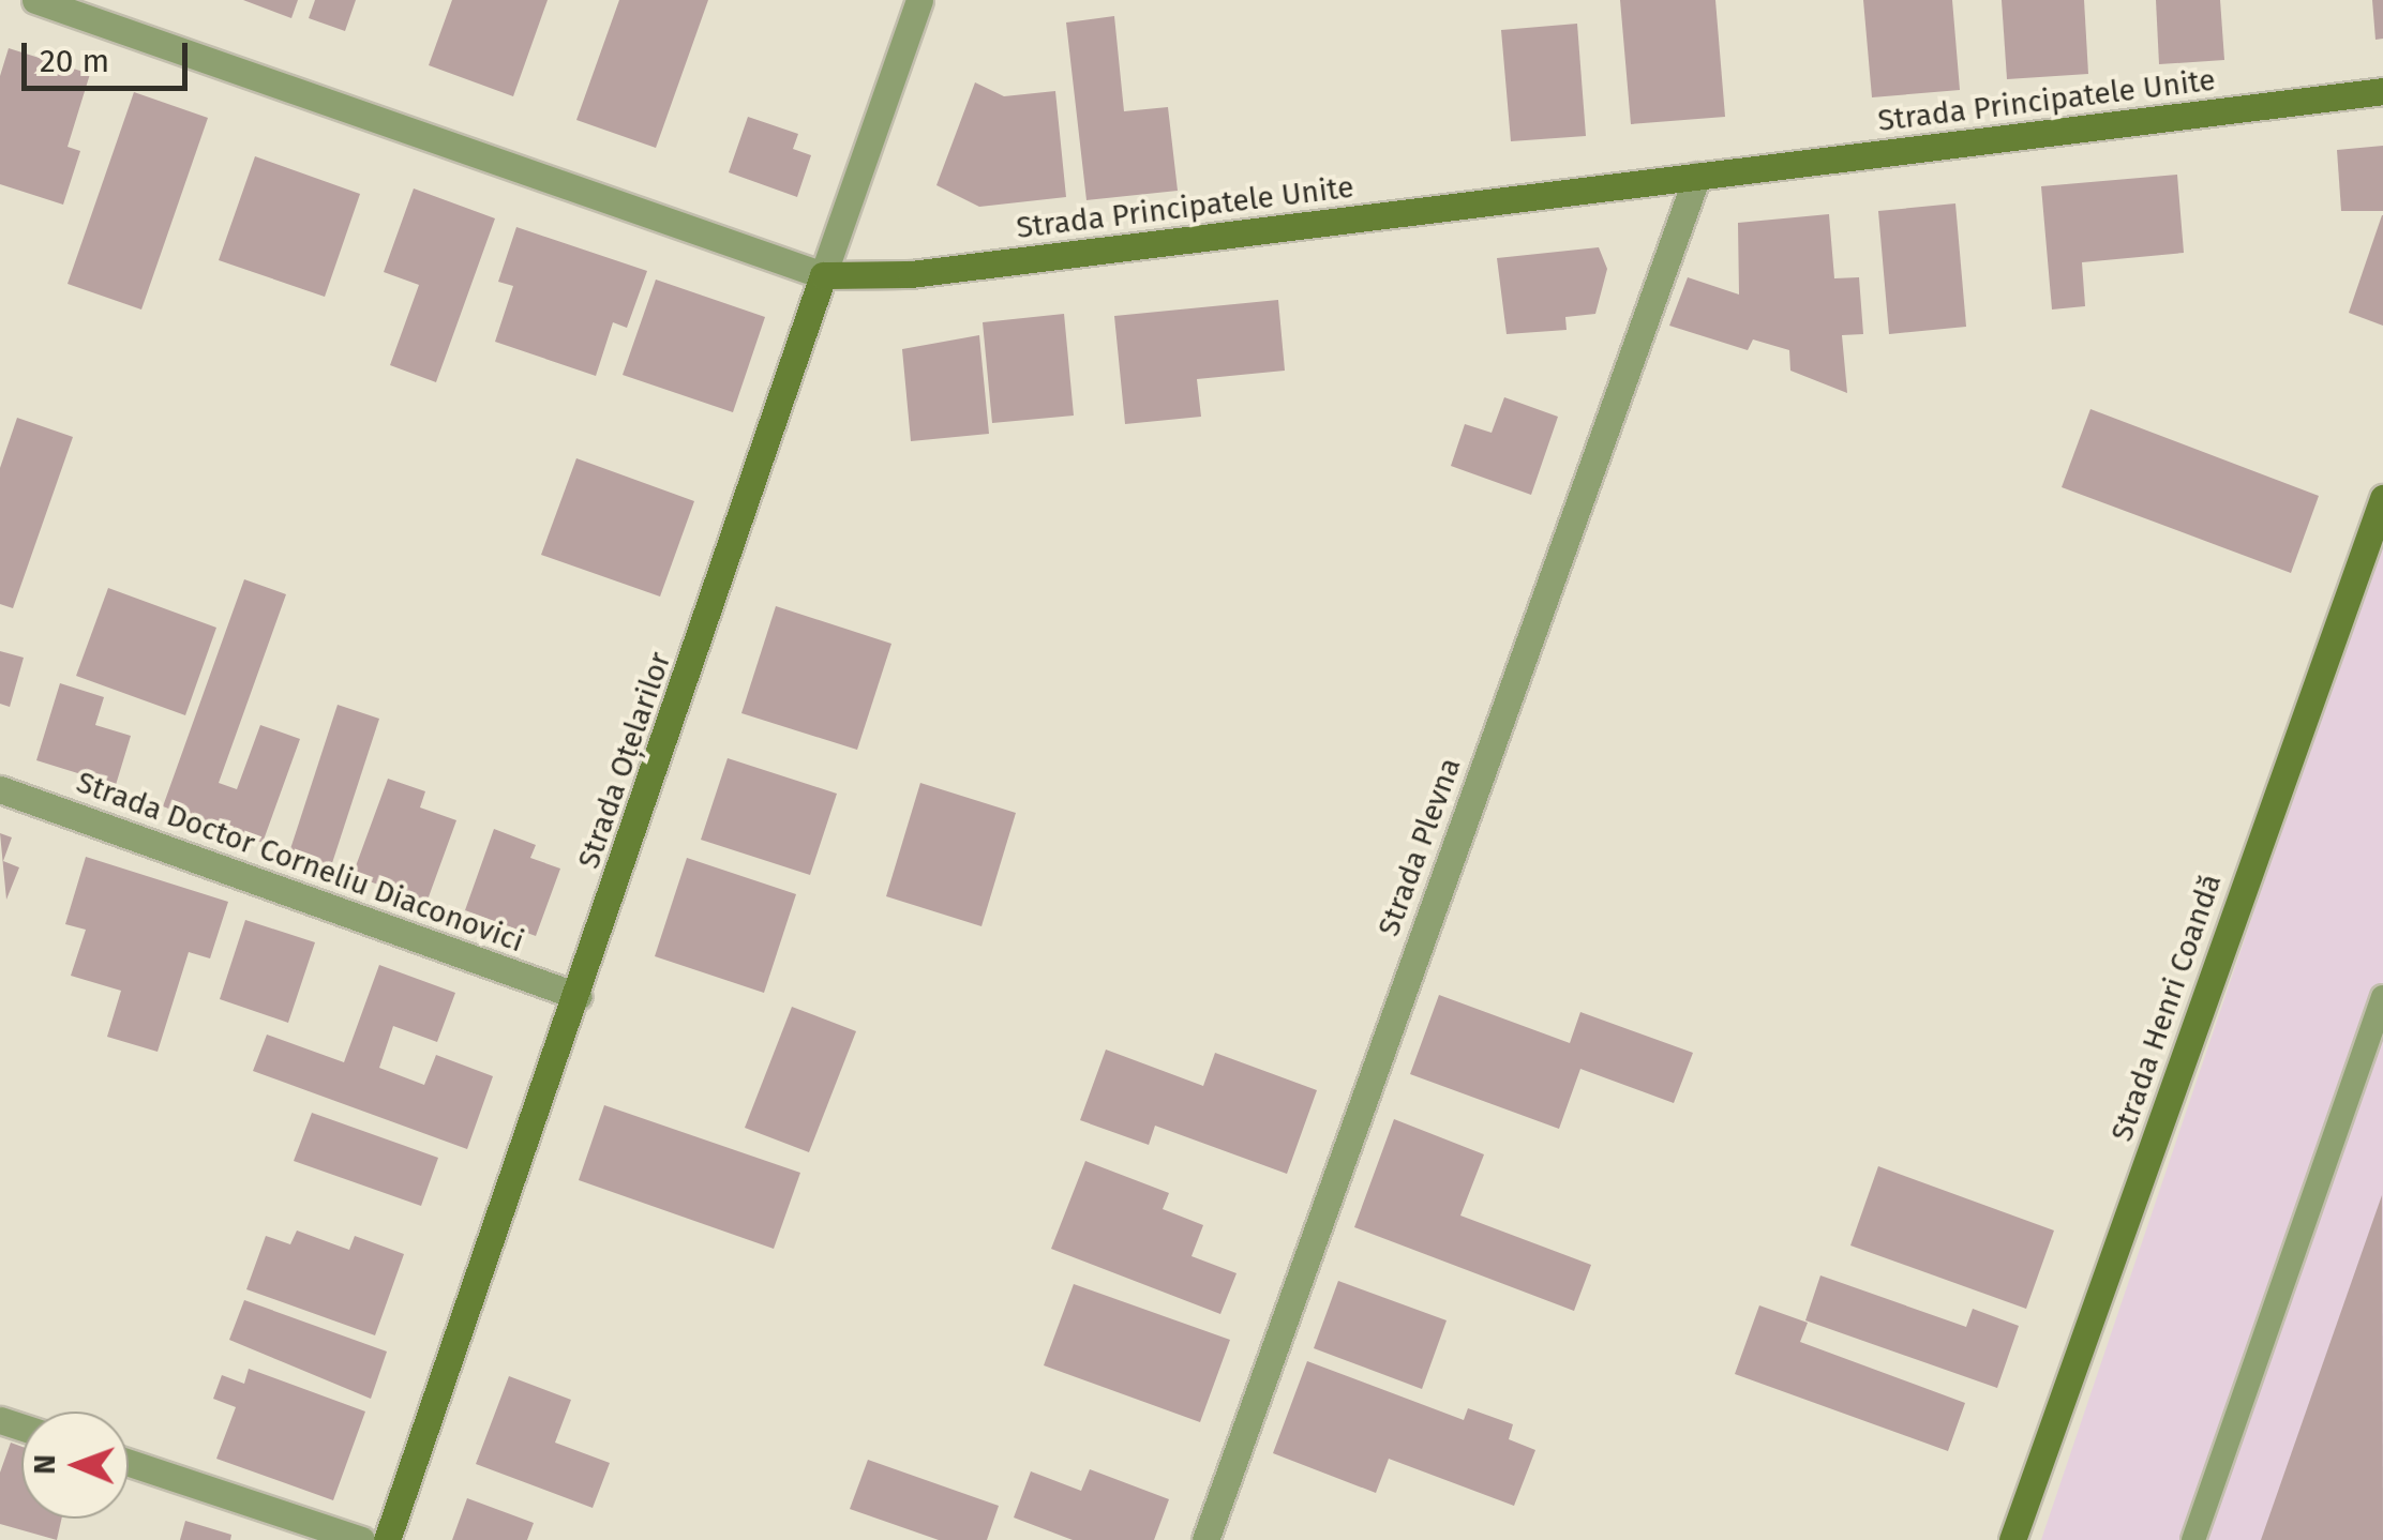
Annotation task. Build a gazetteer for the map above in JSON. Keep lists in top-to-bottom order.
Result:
{
  "streets": {
    "street": [
      "Strada Principatele Unite",
      "Strada Oțelarilor",
      "Strada Plevna",
      "Strada Doctor Corneliu Diaconovici",
      "Strada Henri Coandă"
    ]
  },
  "crossings": [
    ["Strada Principatele Unite", "Strada Oțelarilor"],
    ["Strada Principatele Unite", "Strada Plevna"],
    ["Strada Oțelarilor", "Strada Doctor Corneliu Diaconovici"]
  ],
  "scale_bar": "20 m",
  "north": "left"
}
